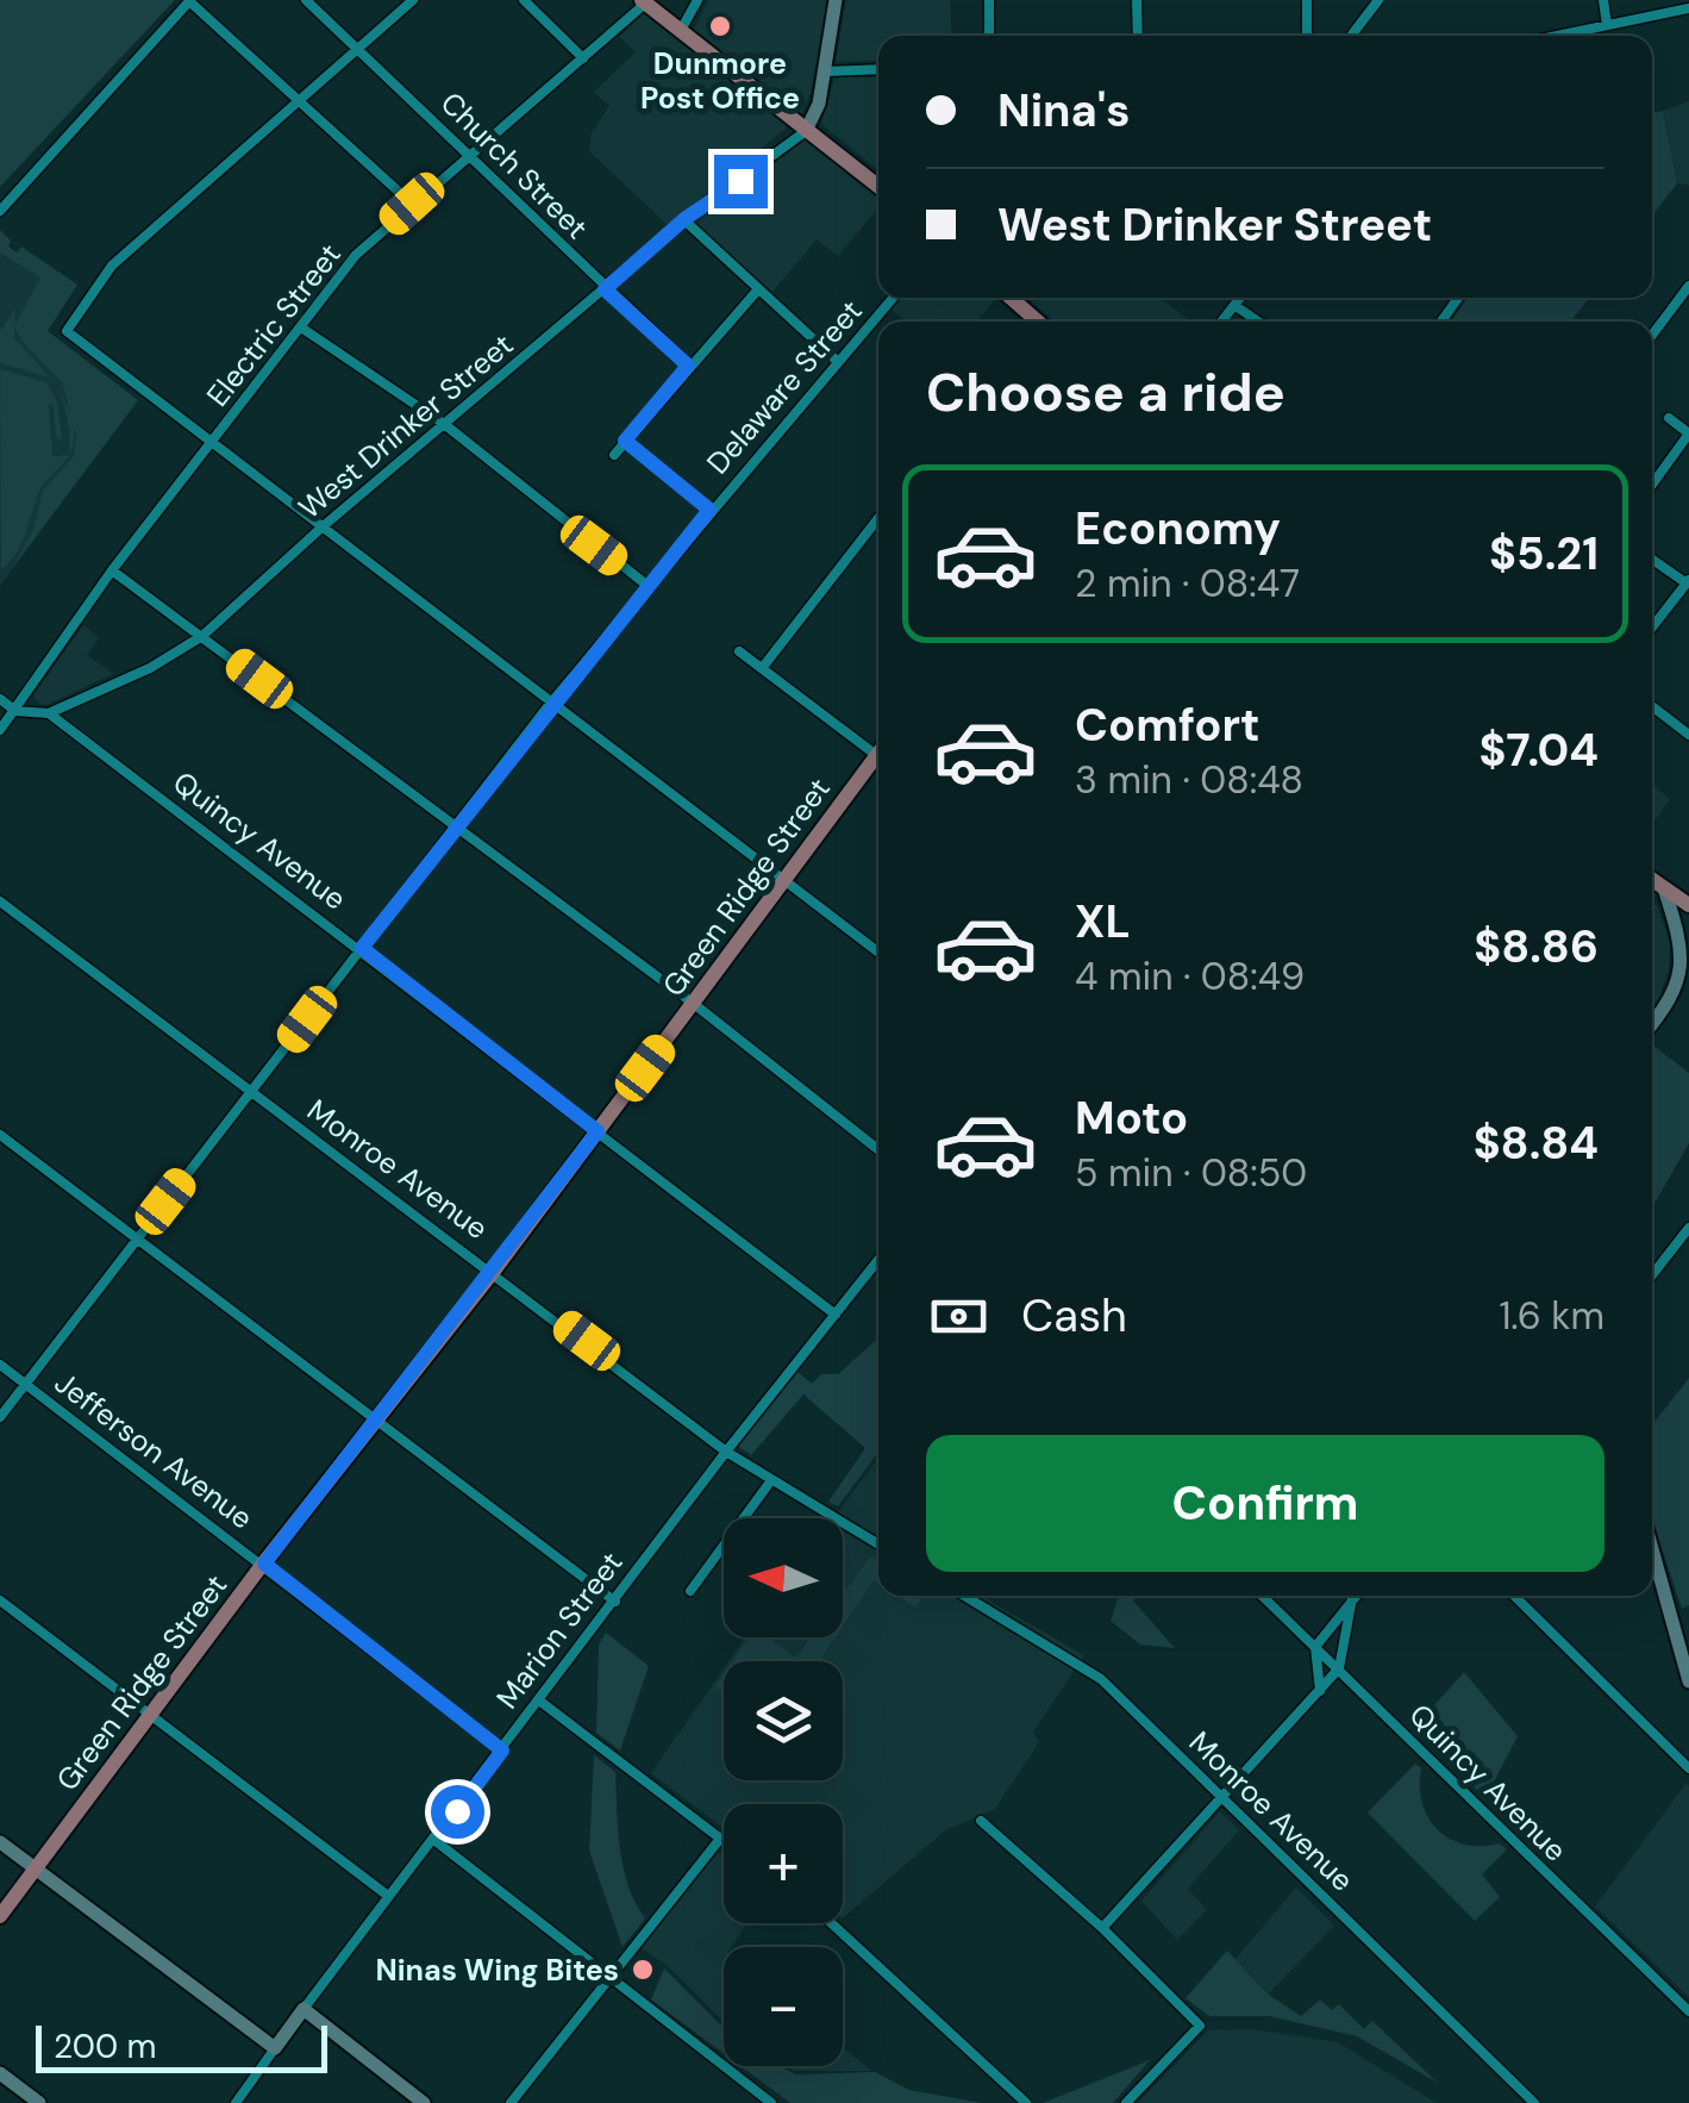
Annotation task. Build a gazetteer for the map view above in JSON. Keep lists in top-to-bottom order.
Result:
{
  "streets": {
    "main road": ["Green Ridge Street", "Marion Street"],
    "street": [
      "Church Street",
      "Electric Street",
      "Delaware Street",
      "West Drinker Street",
      "Quincy Avenue",
      "Monroe Avenue",
      "Jefferson Avenue"
    ]
  },
  "crossings": [
    ["Church Street", "Electric Street"],
    ["Church Street", "West Drinker Street"],
    ["Electric Street", "West Drinker Street"],
    ["Delaware Street", "Quincy Avenue"],
    ["Delaware Street", "Monroe Avenue"],
    ["Delaware Street", "Jefferson Avenue"],
    ["West Drinker Street", "Quincy Avenue"],
    ["Quincy Avenue", "Green Ridge Street"],
    ["Quincy Avenue", "Marion Street"],
    ["Green Ridge Street", "Monroe Avenue"],
    ["Green Ridge Street", "Jefferson Avenue"],
    ["Monroe Avenue", "Marion Street"],
    ["Jefferson Avenue", "Marion Street"]
  ],
  "places": ["Dunmore Post Office", "Ninas Wing Bites"],
  "scale_bar": "200 m",
  "north": "left",
  "page": {
    "banner": ["Nina's", "West Drinker Street"],
    "heading": "Choose a ride",
    "list": [
      {
        "name": "Economy",
        "note": "2 min · 08:47",
        "value": "$5.21"
      },
      {
        "name": "Comfort",
        "note": "3 min · 08:48",
        "value": "$7.04"
      },
      {
        "name": "XL",
        "note": "4 min · 08:49",
        "value": "$8.86"
      },
      {
        "name": "Moto",
        "note": "5 min · 08:50",
        "value": "$8.84"
      }
    ],
    "pay": ["Cash", "1.6 km"],
    "buttons": "Confirm",
    "map_buttons": ["+", "−"],
    "scale": "200 m"
  }
}
